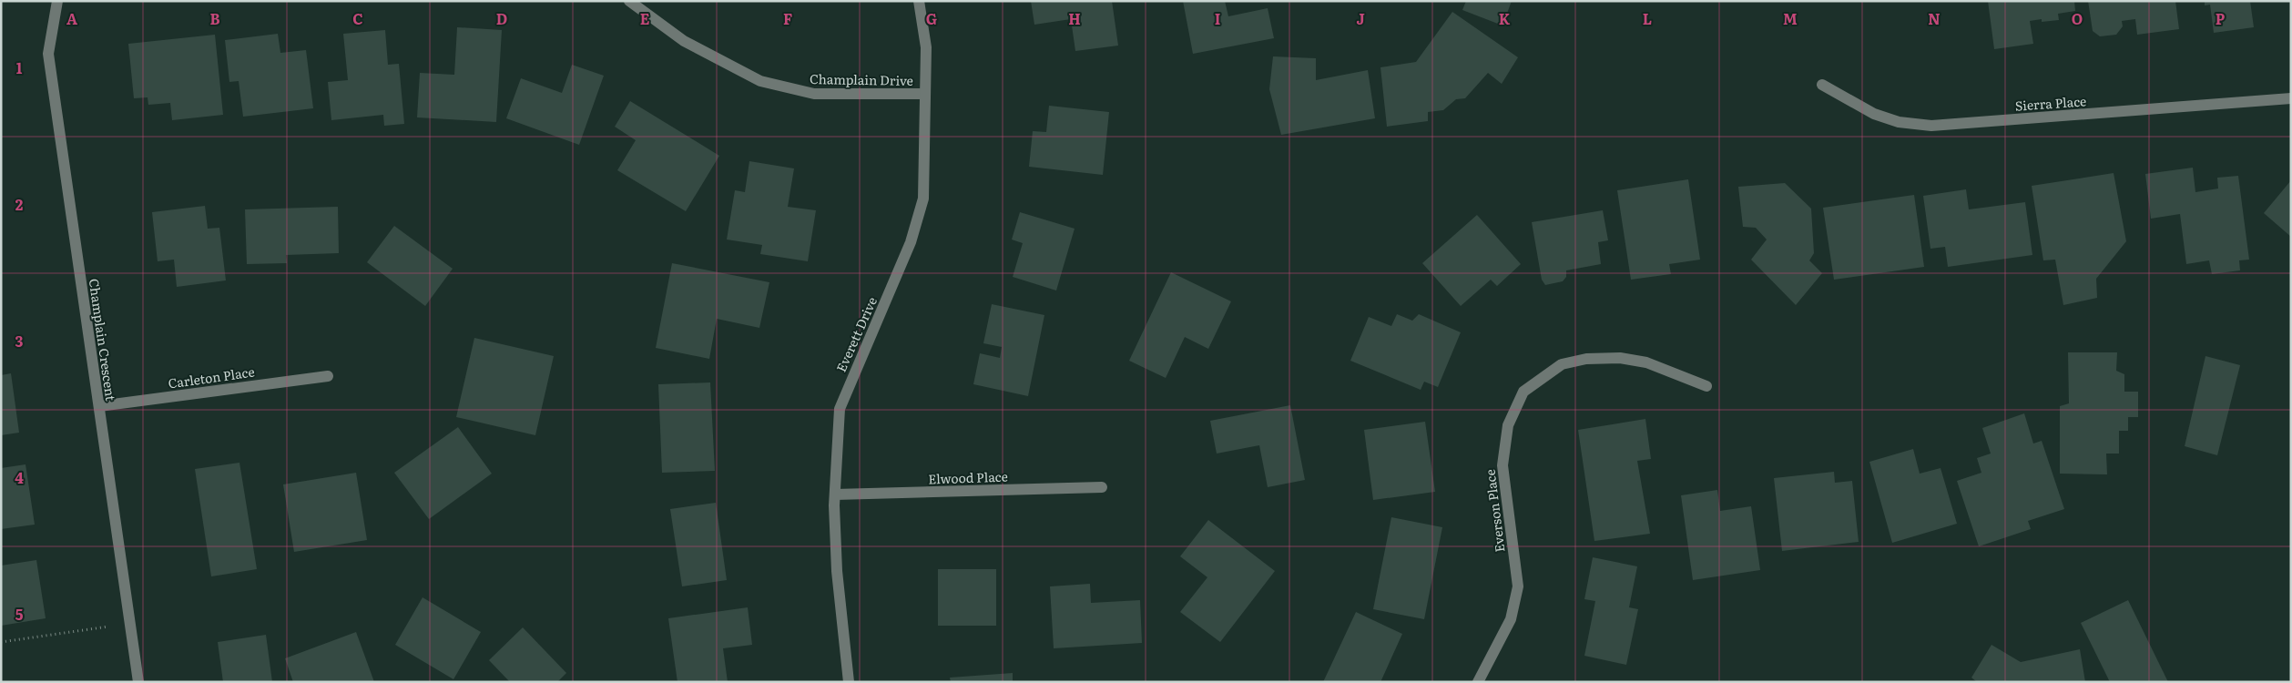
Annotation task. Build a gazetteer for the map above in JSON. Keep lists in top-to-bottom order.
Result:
{
  "streets": {
    "street": [
      "Champlain Drive",
      "Sierra Place",
      "Everett Drive",
      "Champlain Crescent",
      "Carleton Place",
      "Elwood Place",
      "Everson Place"
    ]
  },
  "crossings": [
    ["Champlain Drive", "Everett Drive"],
    ["Everett Drive", "Elwood Place"],
    ["Champlain Crescent", "Carleton Place"]
  ],
  "grid": {
    "columns": [
      "A",
      "B",
      "C",
      "D",
      "E",
      "F",
      "G",
      "H",
      "I",
      "J",
      "K",
      "L",
      "M",
      "N",
      "O",
      "P"
    ],
    "rows": [
      "1",
      "2",
      "3",
      "4",
      "5"
    ]
  }
}
